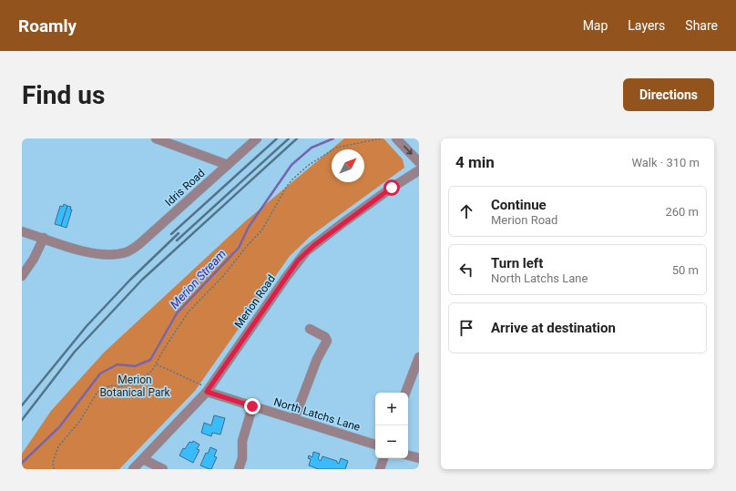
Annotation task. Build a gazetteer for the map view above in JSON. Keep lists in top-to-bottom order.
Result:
{
  "streets": {
    "street": ["Idris Road", "Merion Road", "North Latchs Lane"]
  },
  "crossings": [
    ["Merion Road", "North Latchs Lane"]
  ],
  "water": ["Merion Stream"],
  "parks": ["Merion Botanical Park"],
  "north": "top right",
  "page": {
    "header": "Roamly",
    "nav": ["Map", "Layers", "Share"],
    "buttons": "Directions",
    "title": "Find us",
    "heading": ["4 min", "Walk · 310 m"],
    "list": [
      ["Continue", "Merion Road", "260 m"],
      ["Turn left", "North Latchs Lane", "50 m"],
      "Arrive at destination"
    ],
    "map_buttons": ["+", "−"]
  }
}
